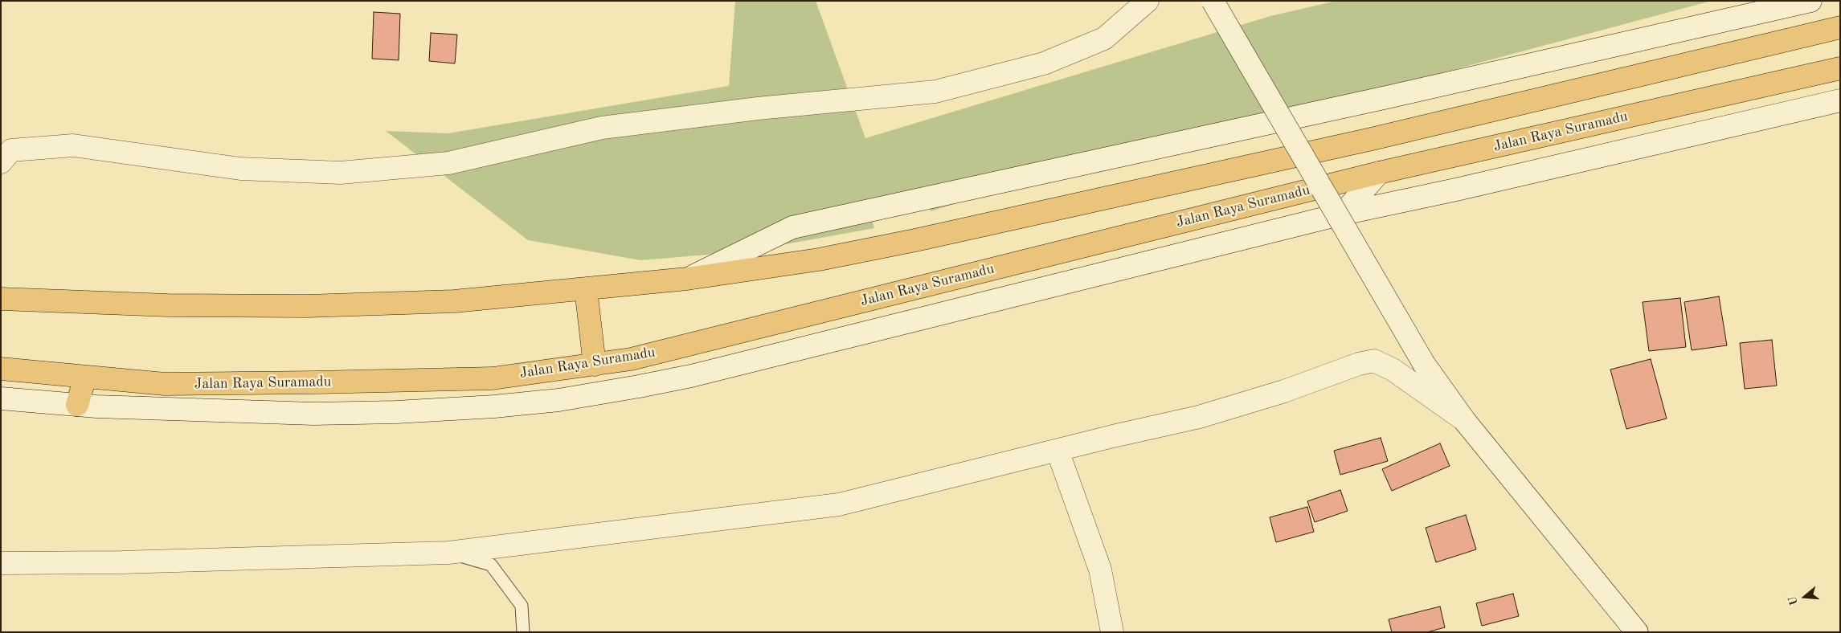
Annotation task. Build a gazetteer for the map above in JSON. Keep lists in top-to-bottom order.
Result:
{
  "streets": {
    "highway": ["Jalan Raya Suramadu"]
  },
  "north": "left"
}
